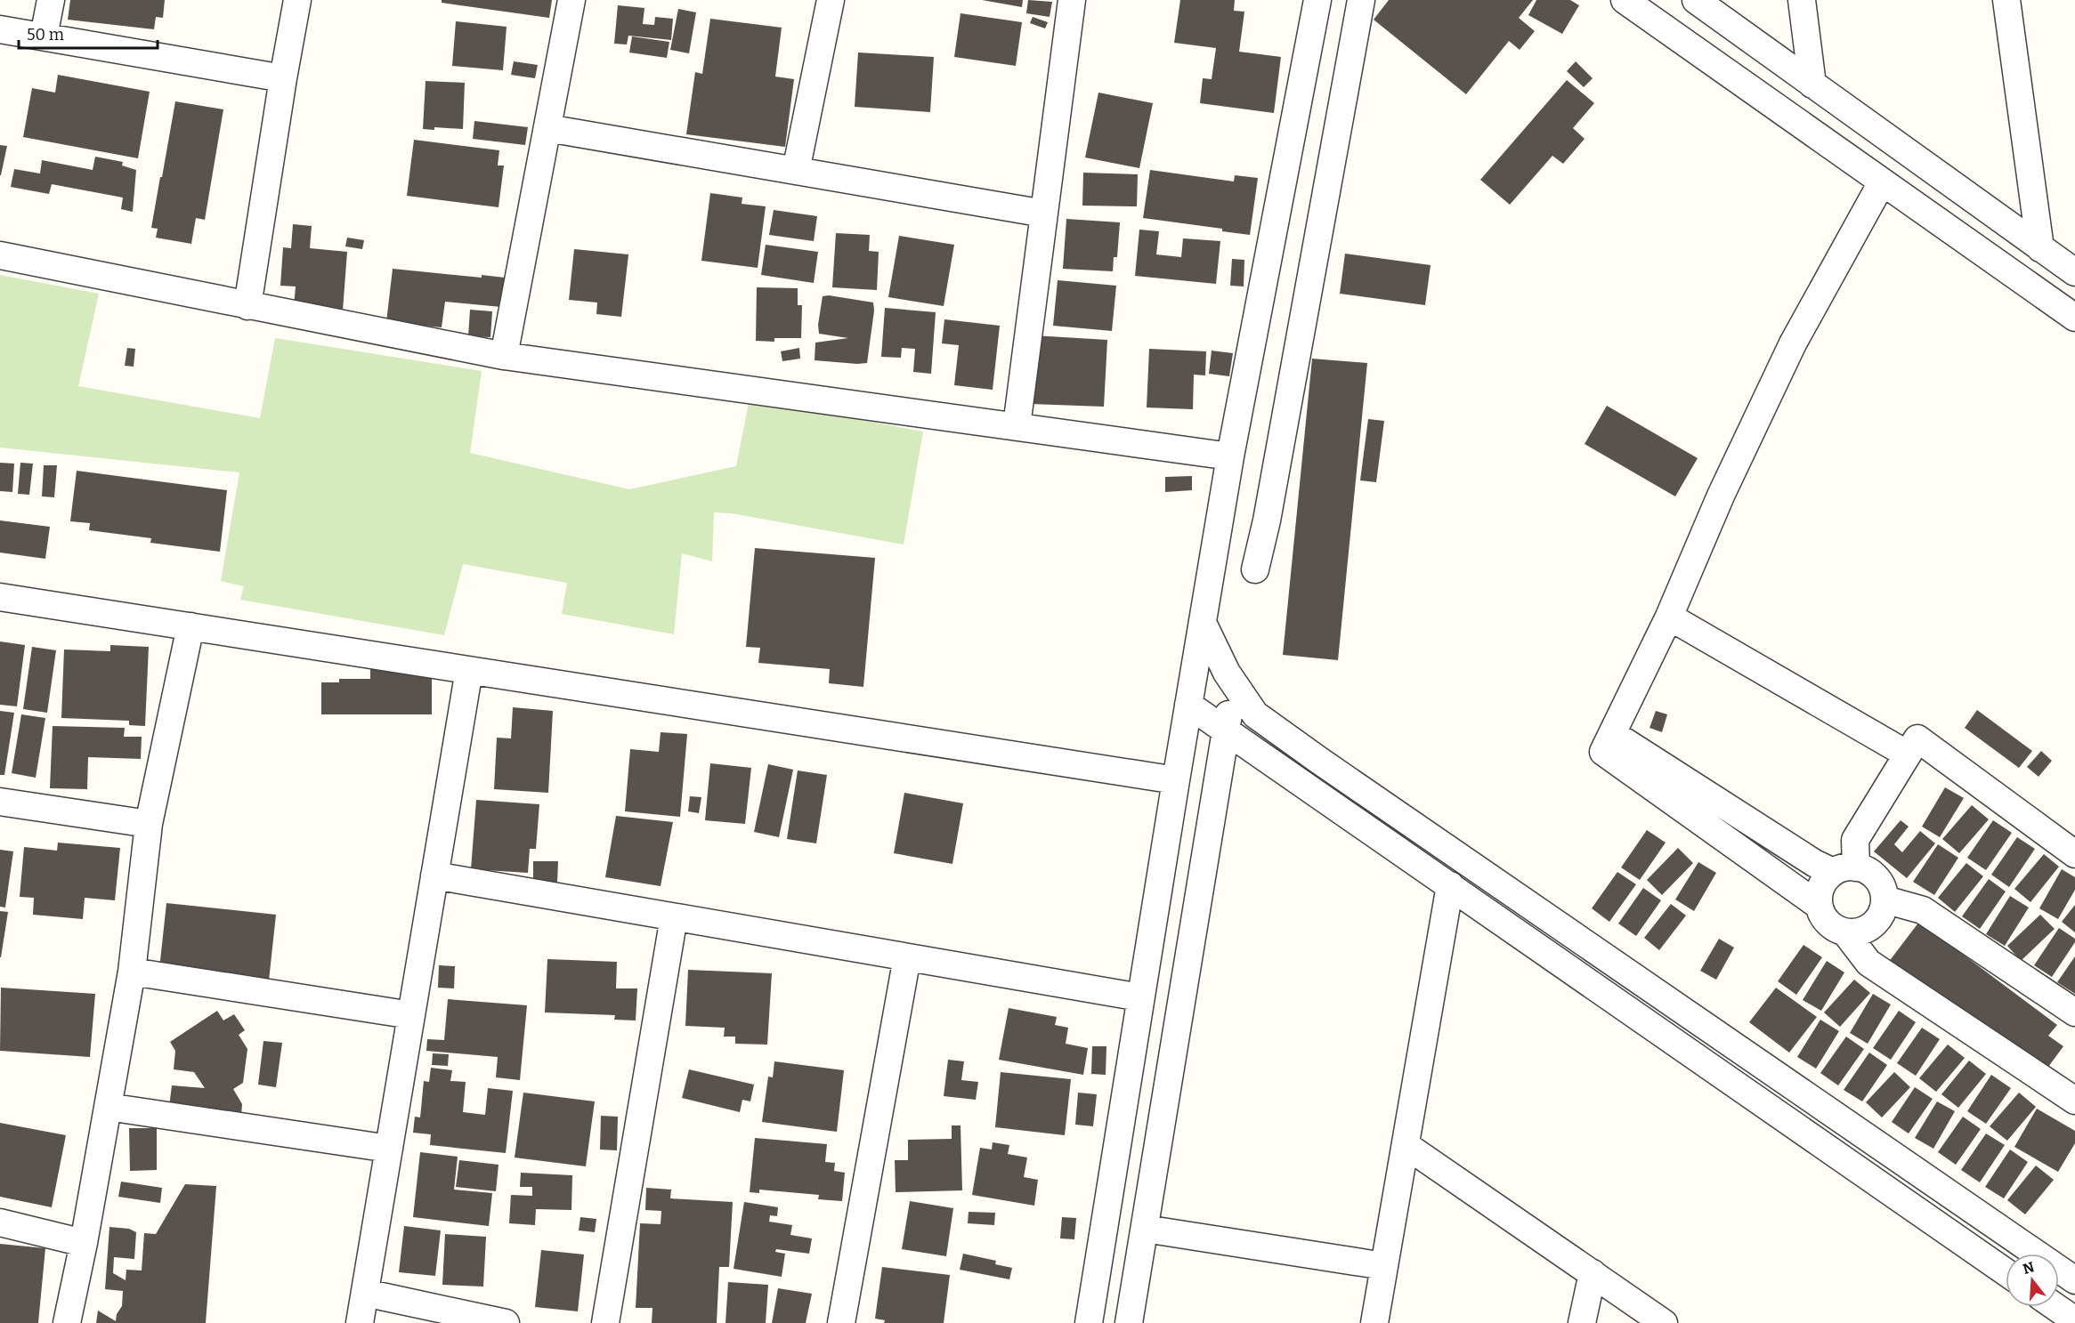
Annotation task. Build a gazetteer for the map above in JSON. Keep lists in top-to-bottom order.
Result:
{
  "scale_bar": "50 m",
  "north": "top"
}
